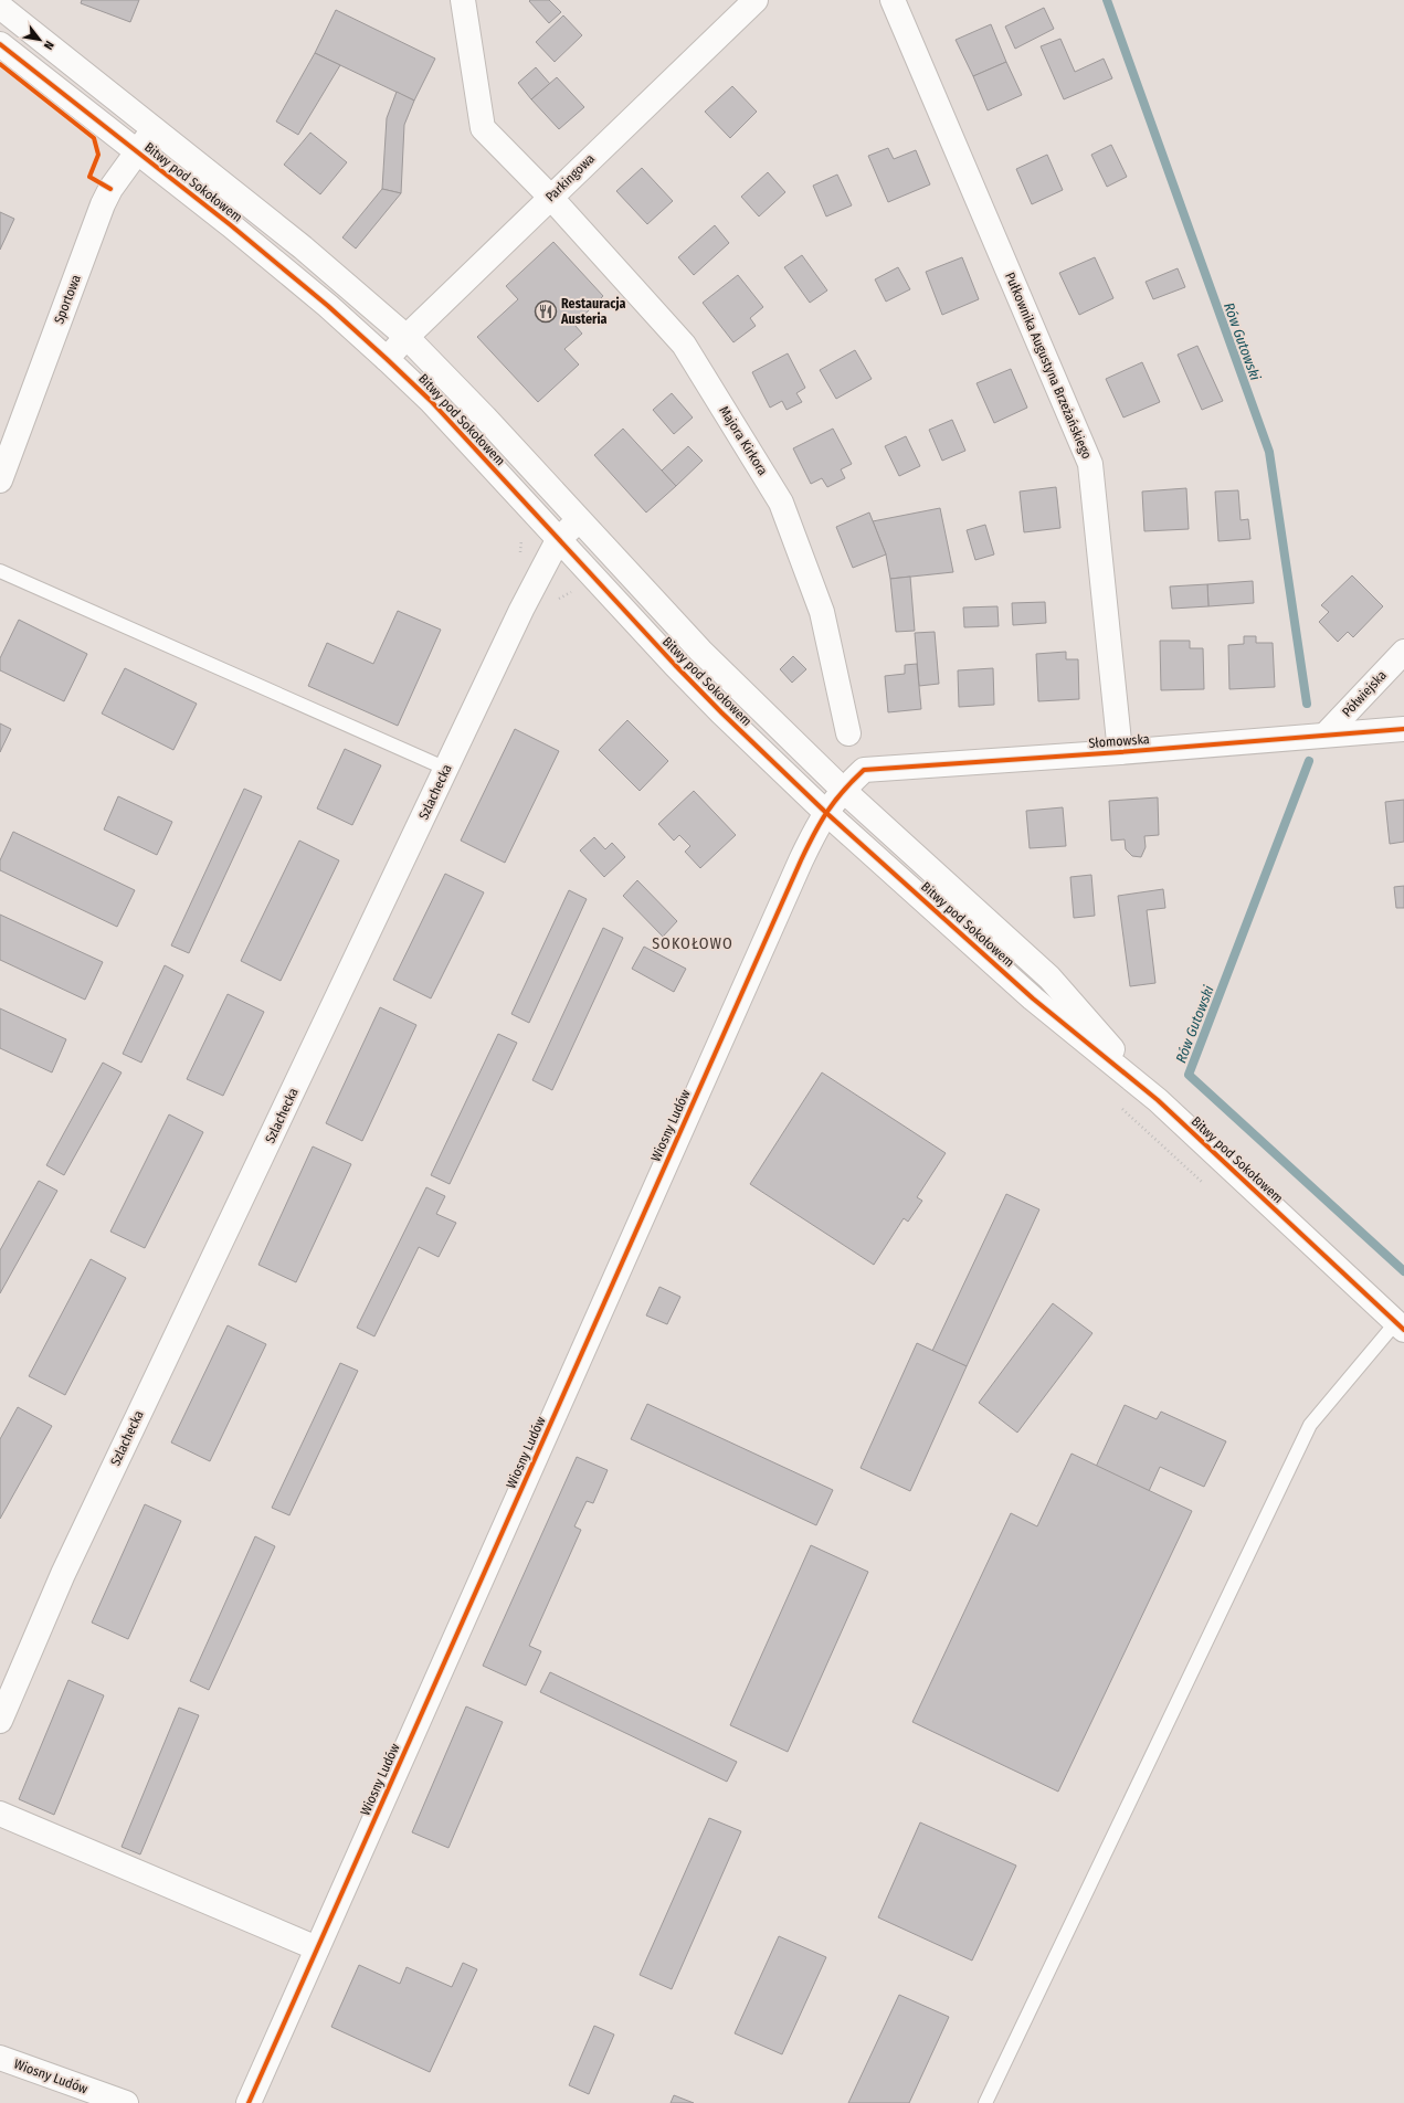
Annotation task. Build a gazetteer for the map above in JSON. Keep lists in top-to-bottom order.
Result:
{
  "streets": {
    "street": [
      "Parkingowa",
      "Bitwy pod Sokołowem",
      "Sportowa",
      "Pułkownika Augustyna Brzeżańskiego",
      "Majora Kirkora",
      "Półwiejska",
      "Słomowska",
      "Szlachecka",
      "Wiosny Ludów"
    ]
  },
  "crossings": [
    ["Parkingowa", "Bitwy pod Sokołowem"],
    ["Parkingowa", "Majora Kirkora"],
    ["Bitwy pod Sokołowem", "Sportowa"],
    ["Bitwy pod Sokołowem", "Słomowska"],
    ["Bitwy pod Sokołowem", "Szlachecka"],
    ["Bitwy pod Sokołowem", "Wiosny Ludów"],
    ["Pułkownika Augustyna Brzeżańskiego", "Słomowska"],
    ["Półwiejska", "Słomowska"],
    ["Słomowska", "Wiosny Ludów"]
  ],
  "districts": ["SOKOŁOWO"],
  "water": ["Rów Gutowski"],
  "places": {
    "restaurant": ["Restauracja Austeria"]
  },
  "north": "bottom right"
}
